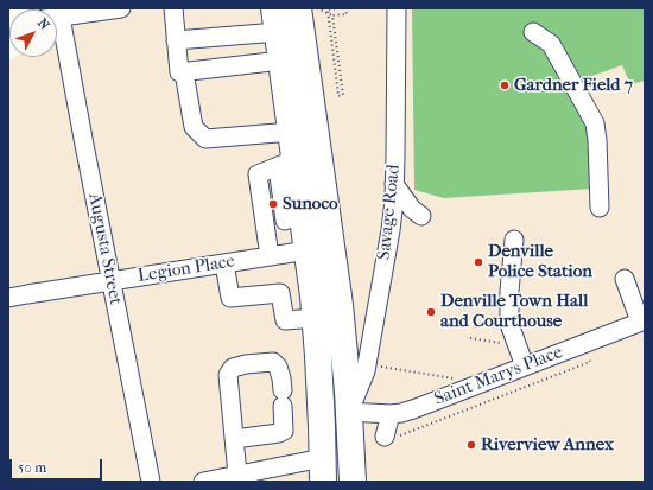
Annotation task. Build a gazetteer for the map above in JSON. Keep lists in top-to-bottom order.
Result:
{
  "streets": {
    "street": [
      "Savage Road",
      "Augusta Street",
      "Legion Place",
      "Saint Marys Place"
    ]
  },
  "crossings": [
    ["Savage Road", "Saint Marys Place"],
    ["Augusta Street", "Legion Place"]
  ],
  "places": [
    "Gardner Field 7",
    "Sunoco",
    "Denville Police Station",
    "Denville Town Hall and Courthouse",
    "Riverview Annex"
  ],
  "scale_bar": "50 m",
  "north": "top right"
}
